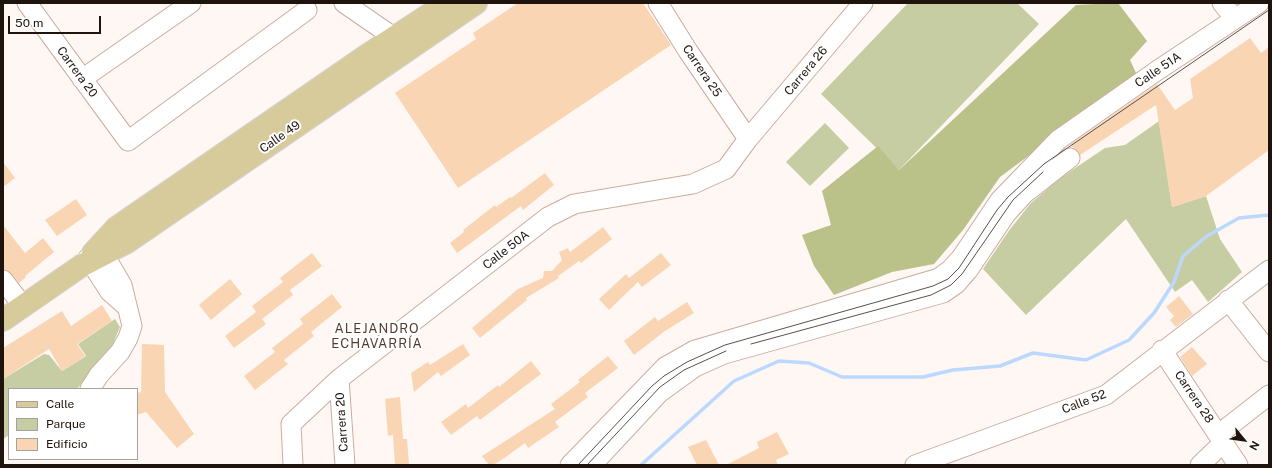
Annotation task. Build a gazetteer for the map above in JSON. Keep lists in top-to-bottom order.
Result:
{
  "streets": {
    "main road": ["Calle 49"],
    "street": [
      "Calle 51A",
      "Carrera 25",
      "Carrera 26",
      "Carrera 20",
      "Calle 50A",
      "Carrera 28",
      "Calle 52"
    ]
  },
  "crossings": [
    ["Carrera 25", "Carrera 26"],
    ["Carrera 25", "Calle 50A"],
    ["Carrera 26", "Calle 50A"],
    ["Carrera 20", "Calle 50A"],
    ["Carrera 28", "Calle 52"]
  ],
  "districts": ["ALEJANDRO ECHAVARRÍA"],
  "legend": ["Calle", "Parque", "Edificio"],
  "scale_bar": "50 m",
  "north": "bottom right"
}
